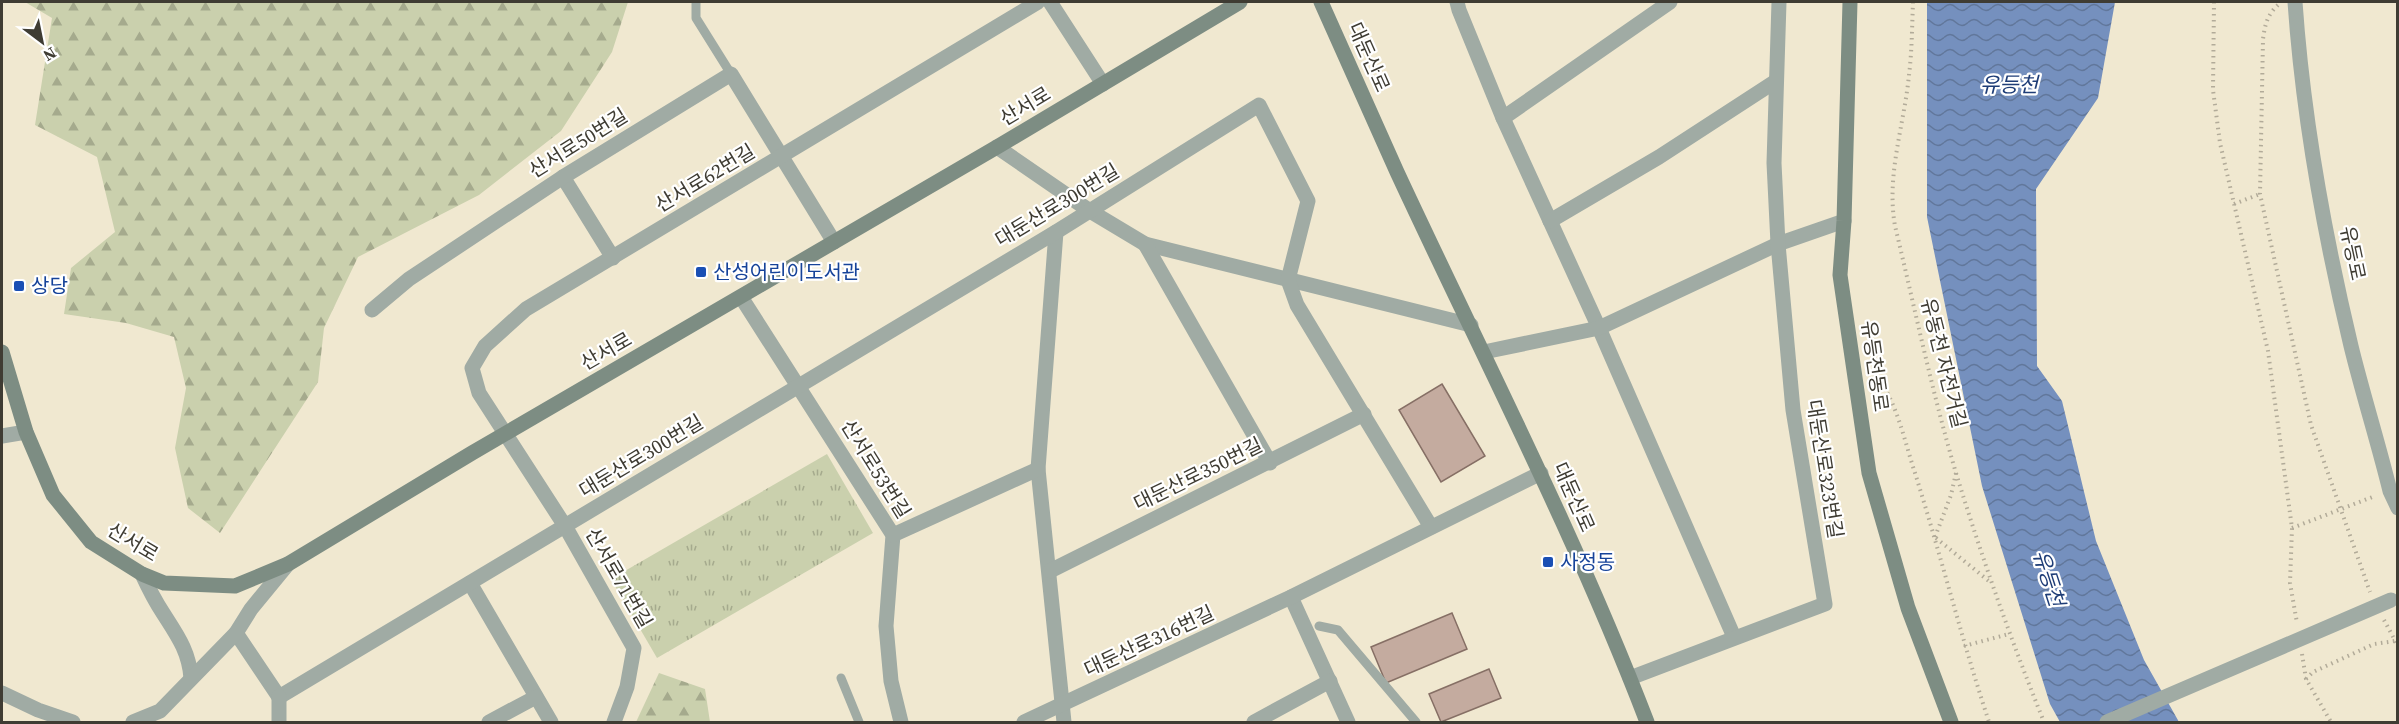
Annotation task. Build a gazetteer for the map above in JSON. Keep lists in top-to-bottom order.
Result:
{
  "streets": {
    "main road": ["대둔산로", "산서로", "유등천동로"],
    "street": [
      "산서로50번길",
      "산서로62번길",
      "대둔산로300번길",
      "유등로",
      "산서로53번길",
      "대둔산로323번길",
      "대둔산로350번길",
      "산서로71번길",
      "대둔산로316번길"
    ],
    "path": ["유동천 자전거길"]
  },
  "crossings": [
    ["대둔산로", "대둔산로323번길"],
    ["대둔산로", "대둔산로316번길"],
    ["산서로", "산서로62번길"],
    ["산서로", "산서로53번길"],
    ["산서로", "산서로71번길"],
    ["산서로62번길", "산서로71번길"],
    ["대둔산로300번길", "산서로53번길"],
    ["대둔산로300번길", "산서로71번길"]
  ],
  "water": ["유등천"],
  "places": {
    "transit": ["산성어린이도서관", "상당", "사정동"]
  },
  "north": "bottom right"
}
